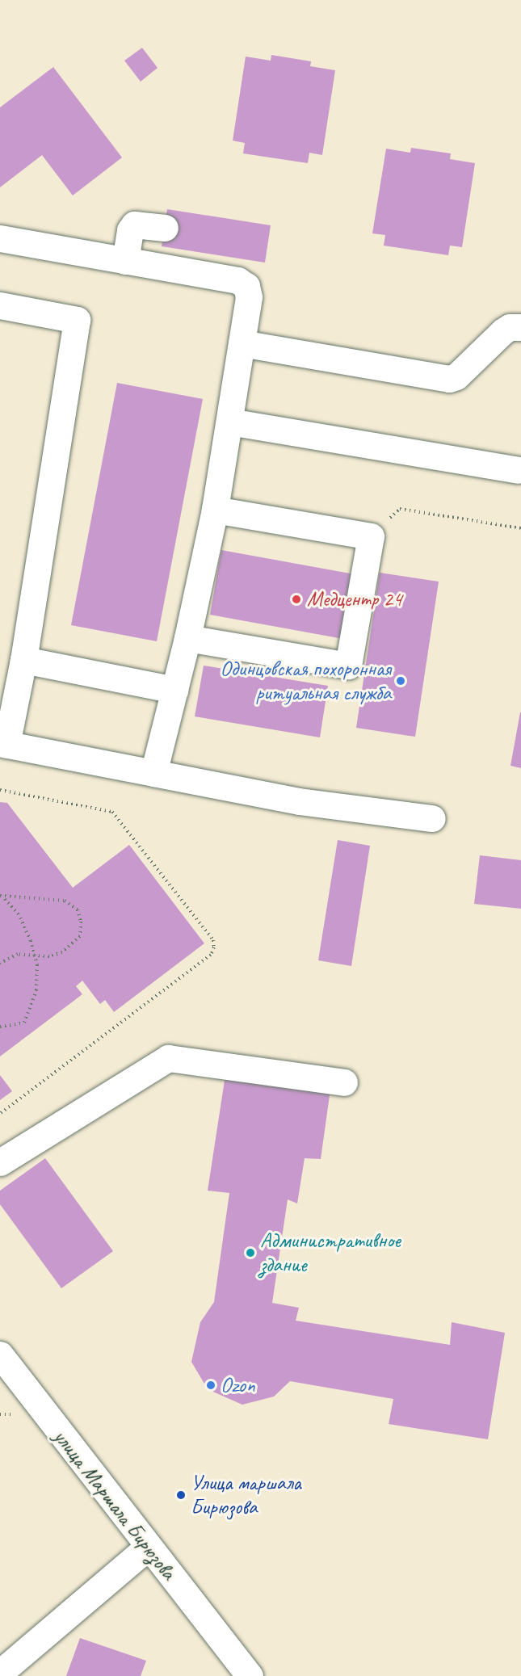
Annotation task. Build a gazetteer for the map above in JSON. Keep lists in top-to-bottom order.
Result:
{
  "streets": {
    "street": ["улица Маршала Бирюзова"]
  },
  "places": [
    "Медцентр 24",
    "Одинцовская похоронная ритуальная служба",
    "Административное здание",
    "Ozon",
    "Улица маршала Бирюзова"
  ]
}
